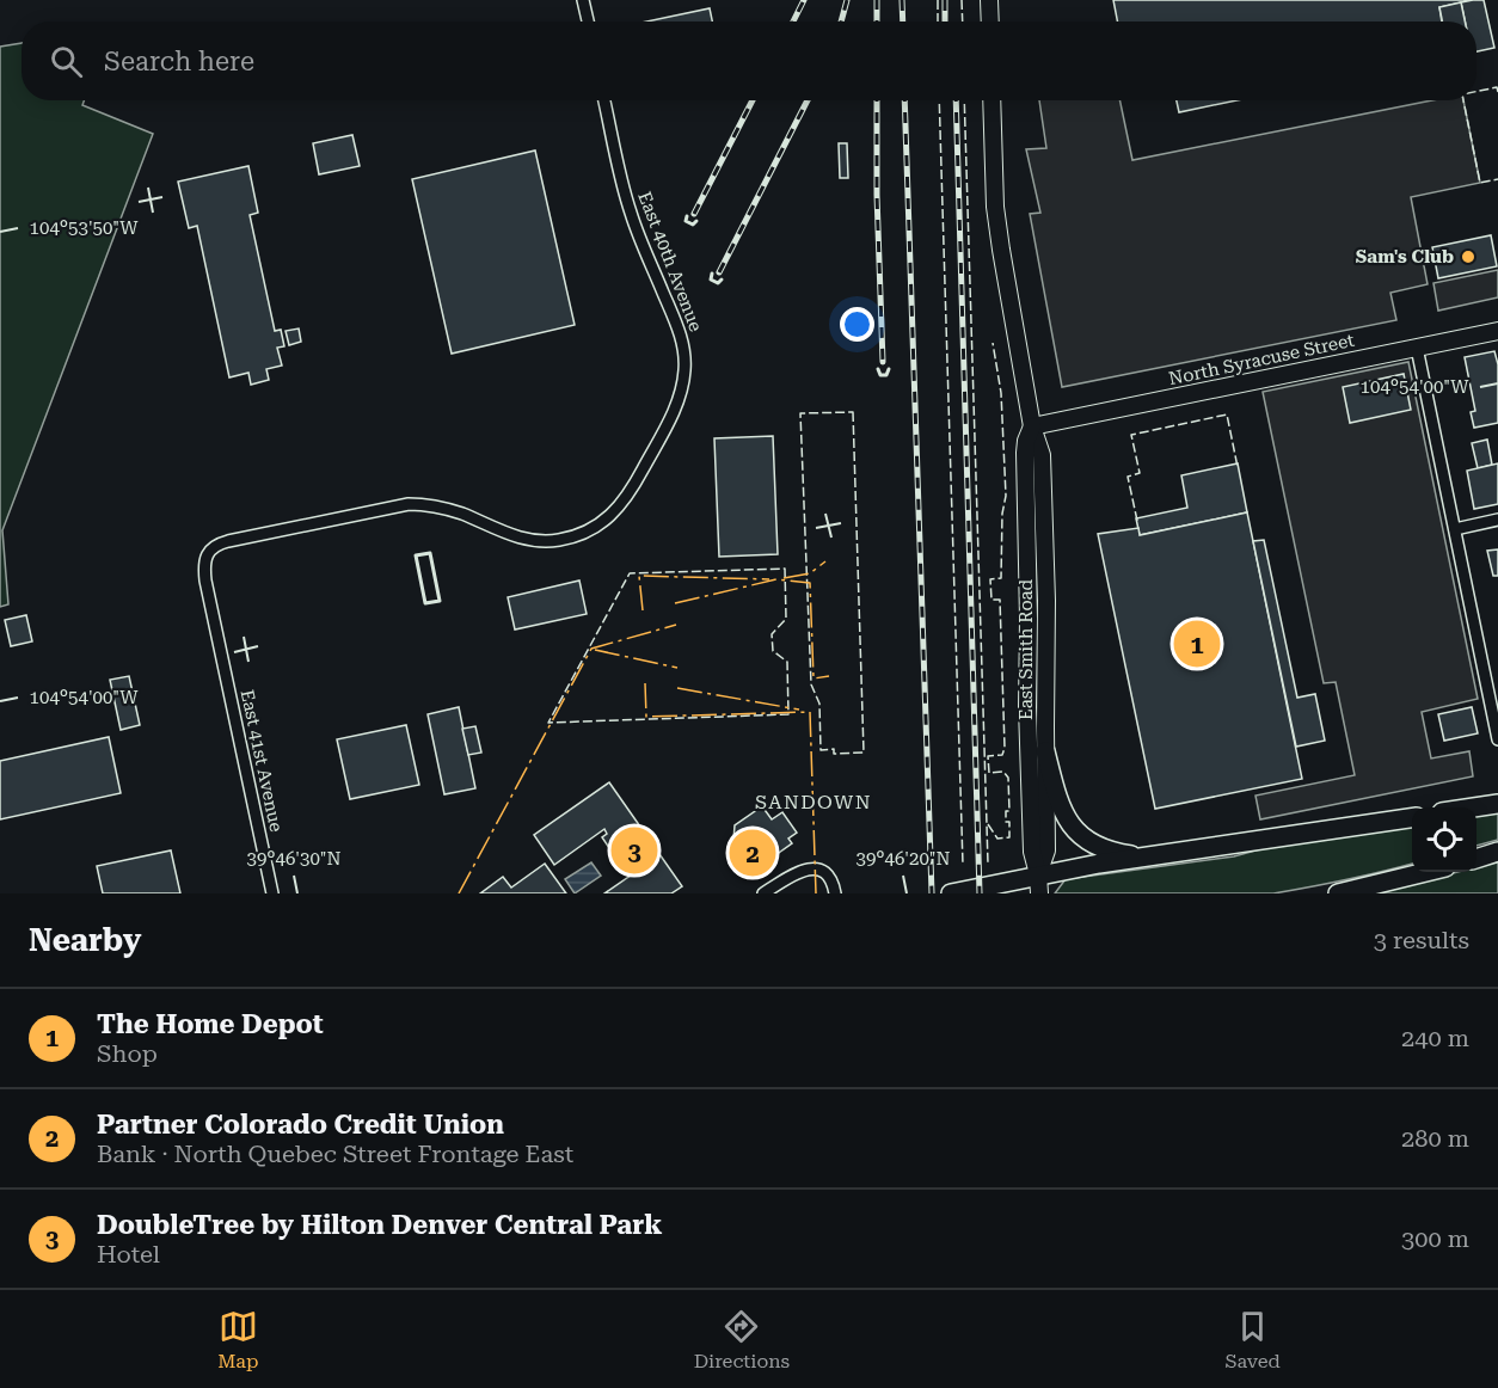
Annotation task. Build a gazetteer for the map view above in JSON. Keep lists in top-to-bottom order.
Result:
{
  "streets": {
    "street": [
      "East 40th Avenue",
      "North Syracuse Street",
      "East Smith Road",
      "East 41st Avenue"
    ]
  },
  "crossings": [
    ["East 40th Avenue", "East 41st Avenue"],
    ["North Syracuse Street", "East Smith Road"]
  ],
  "districts": ["SANDOWN"],
  "places": ["Sam's Club"],
  "page": {
    "search": "Search here",
    "pins": ["1", "3", "2"],
    "heading": ["Nearby", "3 results"],
    "list": [
      {
        "mark": "1",
        "name": "The Home Depot",
        "note": "Shop",
        "value": "240 m"
      },
      {
        "mark": "2",
        "name": "Partner Colorado Credit Union",
        "note": "Bank · North Quebec Street Frontage East",
        "value": "280 m"
      },
      {
        "mark": "3",
        "name": "DoubleTree by Hilton Denver Central Park",
        "note": "Hotel",
        "value": "300 m"
      }
    ],
    "nav": ["Map", "Directions", "Saved"]
  },
  "coordinates": [
    "104°53'50\"W",
    "104°54'00\"W",
    "39°46'30\"N",
    "39°46'20\"N"
  ]
}
